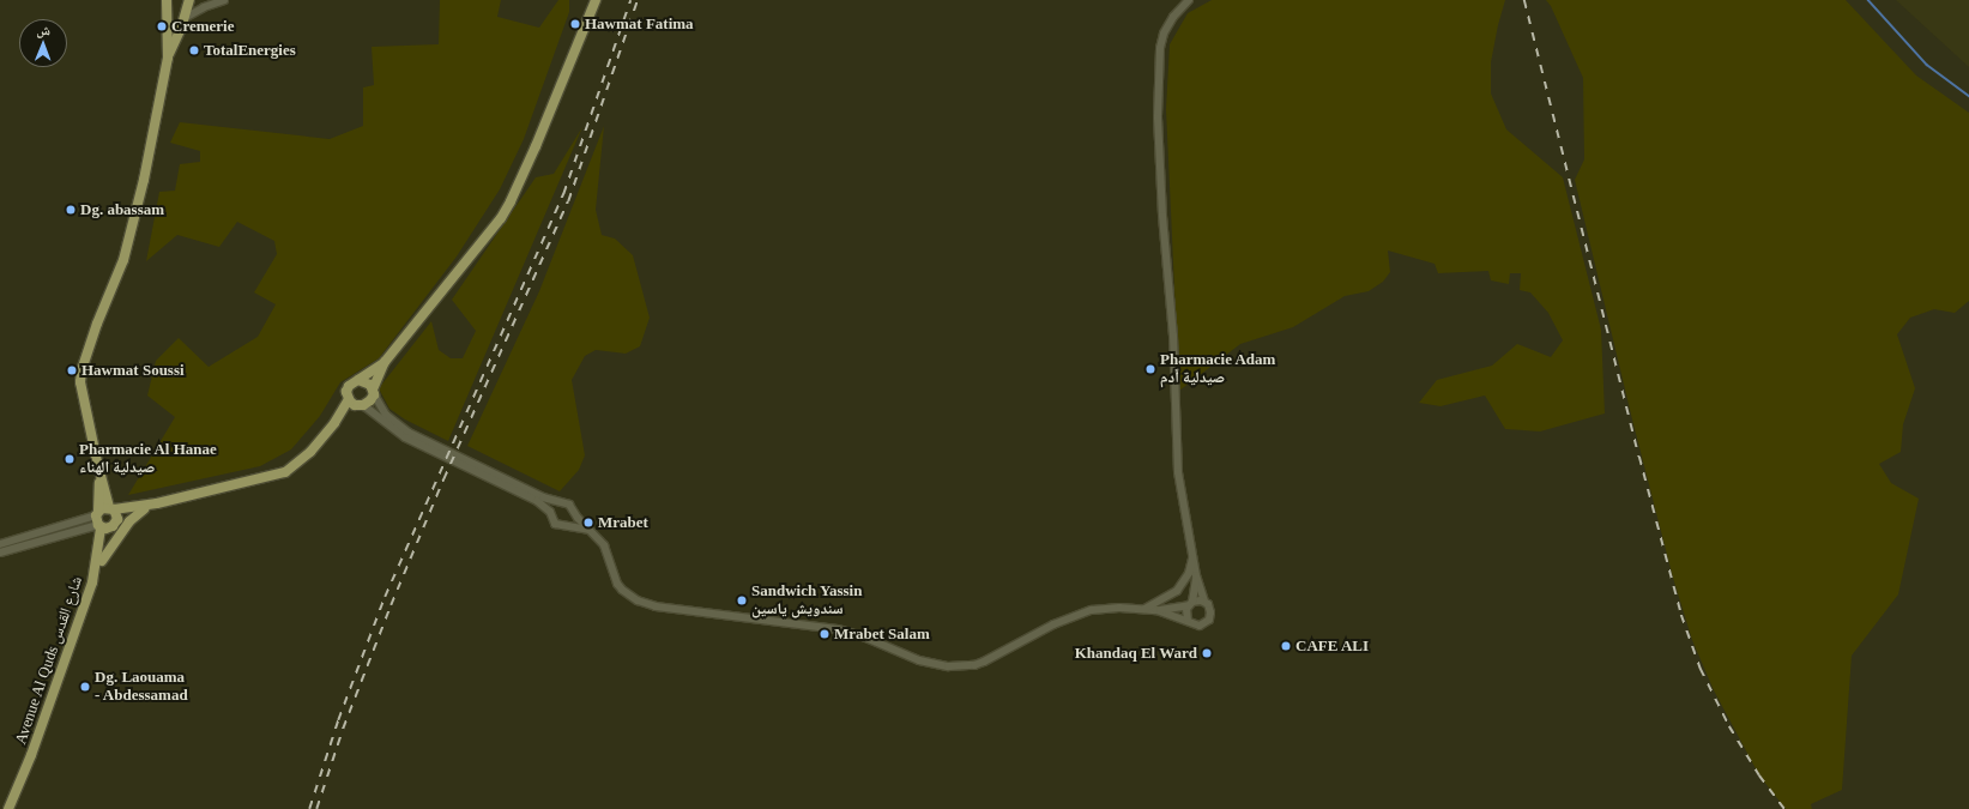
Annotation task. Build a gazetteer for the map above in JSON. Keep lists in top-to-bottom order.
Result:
{
  "streets": {
    "main road": ["Avenue Al Quds شارع القدس"]
  },
  "places": [
    "Hawmat Fatima",
    "Cremerie",
    "TotalEnergies",
    "Dg. abassam",
    "Pharmacie Adam صيدلية اًدم",
    "Hawmat Soussi",
    "Pharmacie Al Hanae صيدلية الهناء",
    "Mrabet",
    "Sandwich Yassin سندويش ياسين",
    "Mrabet Salam",
    "CAFE ALI",
    "Khandaq El Ward",
    "Dg. Laouama - Abdessamad"
  ],
  "north": "top"
}
